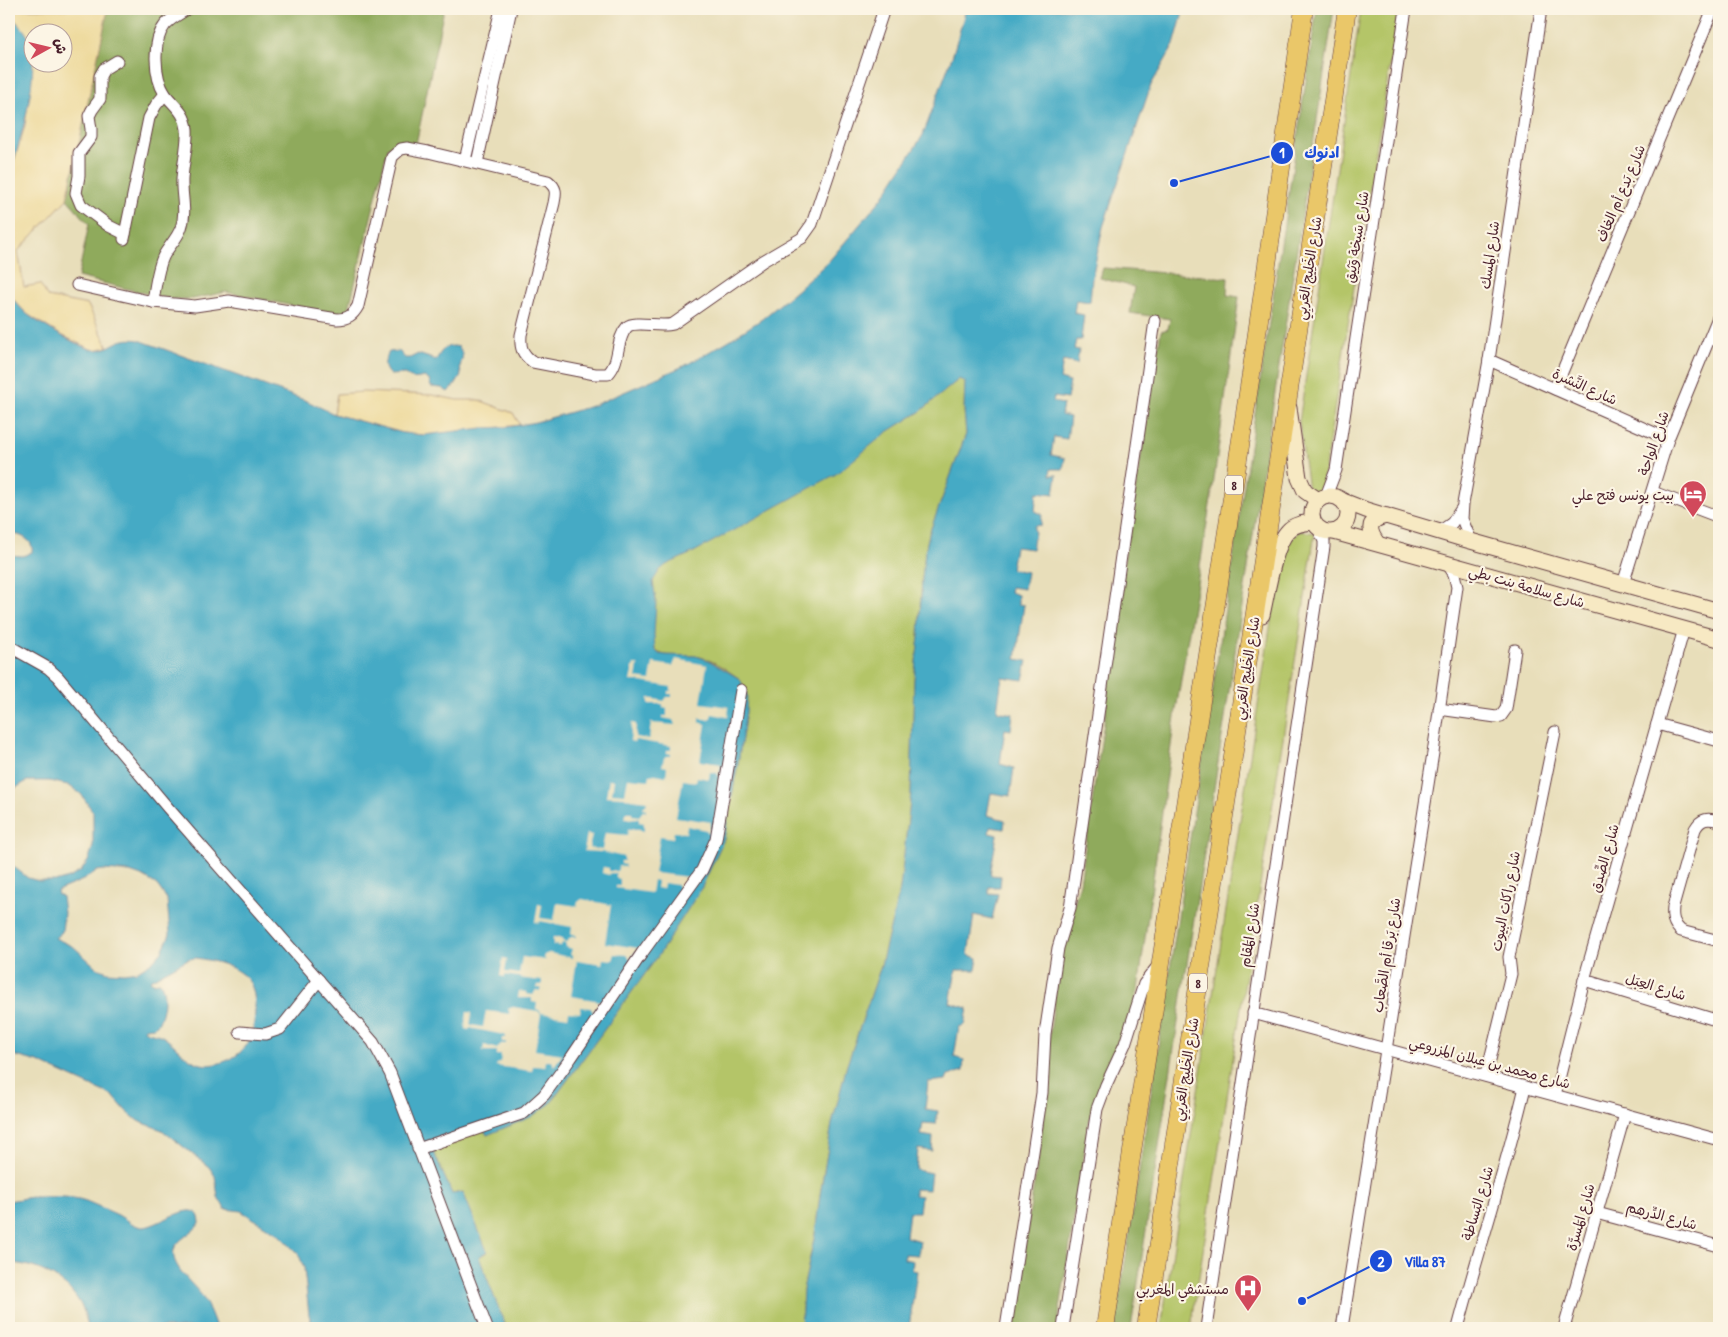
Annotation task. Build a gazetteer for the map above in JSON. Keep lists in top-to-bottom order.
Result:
{
  "streets": {
    "highway": ["شارع الخَلِيج العَربِي", "8"],
    "main road": ["شارع سلامة بنت بطي"],
    "street": [
      "شارع بَدع أم الغاف",
      "شارع سَبخة وَثِيق",
      "شارع المِسك",
      "شارع النَّشرة",
      "شارع الواحة",
      "شارع الصِّدق",
      "شارع راكات البِيوت",
      "شارع المَقام",
      "شارع بَرقا أم الصَّعاب",
      "شارع العِبَل",
      "شارع محمد بن عبلان المزروعي",
      "شارع البَساطة",
      "شارع الدِّرهم",
      "شارع المَسرَّة"
    ]
  },
  "crossings": [
    ["شارع بَدع أم الغاف", "شارع النَّشرة"],
    ["شارع سَبخة وَثِيق", "شارع سلامة بنت بطي"],
    ["شارع سَبخة وَثِيق", "شارع المَقام"],
    ["شارع المِسك", "شارع النَّشرة"],
    ["شارع المِسك", "شارع سلامة بنت بطي"],
    ["شارع الخَلِيج العَربِي", "شارع سلامة بنت بطي"],
    ["شارع النَّشرة", "شارع الواحة"],
    ["شارع الواحة", "شارع سلامة بنت بطي"],
    ["شارع سلامة بنت بطي", "شارع الصِّدق"],
    ["شارع سلامة بنت بطي", "شارع المَقام"],
    ["شارع الصِّدق", "شارع العِبَل"],
    ["شارع الصِّدق", "شارع محمد بن عبلان المزروعي"],
    ["شارع راكات البِيوت", "شارع محمد بن عبلان المزروعي"],
    ["شارع المَقام", "شارع محمد بن عبلان المزروعي"],
    ["شارع بَرقا أم الصَّعاب", "شارع محمد بن عبلان المزروعي"],
    ["شارع محمد بن عبلان المزروعي", "شارع البَساطة"],
    ["شارع محمد بن عبلان المزروعي", "شارع المَسرَّة"],
    ["شارع الدِّرهم", "شارع المَسرَّة"]
  ],
  "places": {
    "other": ["ادنوك", "Villa 87"],
    "hotel": ["بيت يونس فتح علي"],
    "hospital": ["مستشفي المغربي"]
  },
  "north": "right"
}
